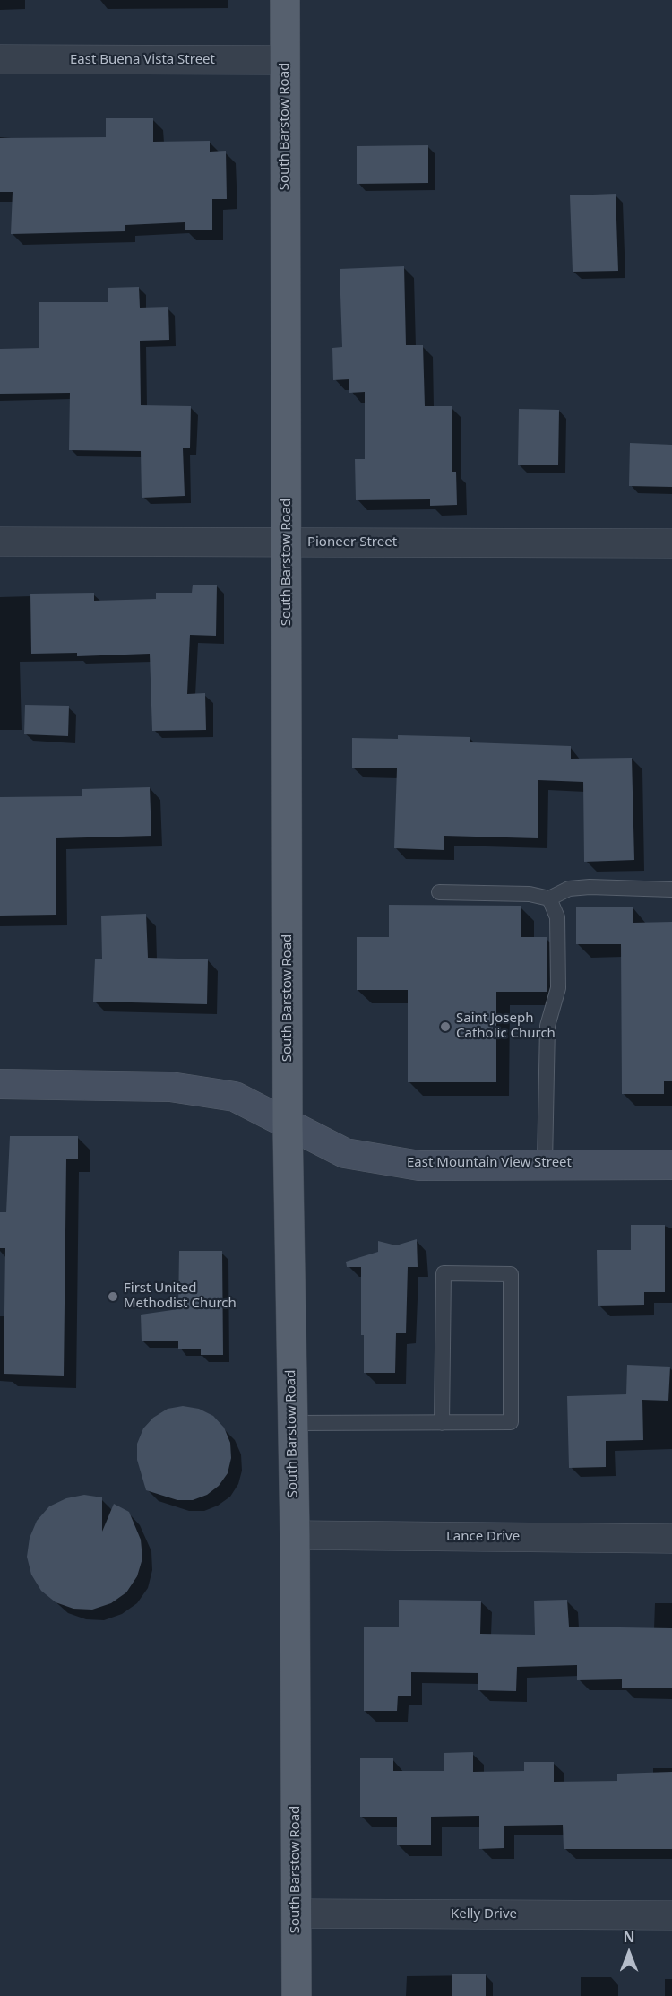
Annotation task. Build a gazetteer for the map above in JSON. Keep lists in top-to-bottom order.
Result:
{
  "streets": {
    "main road": ["South Barstow Road", "East Mountain View Street"],
    "street": [
      "East Buena Vista Street",
      "Pioneer Street",
      "Lance Drive",
      "Kelly Drive"
    ]
  },
  "crossings": [
    ["East Buena Vista Street", "South Barstow Road"],
    ["South Barstow Road", "Pioneer Street"],
    ["South Barstow Road", "East Mountain View Street"],
    ["South Barstow Road", "Lance Drive"],
    ["South Barstow Road", "Kelly Drive"]
  ],
  "places": ["Saint Joseph Catholic Church", "First United Methodist Church"],
  "north": "top"
}
